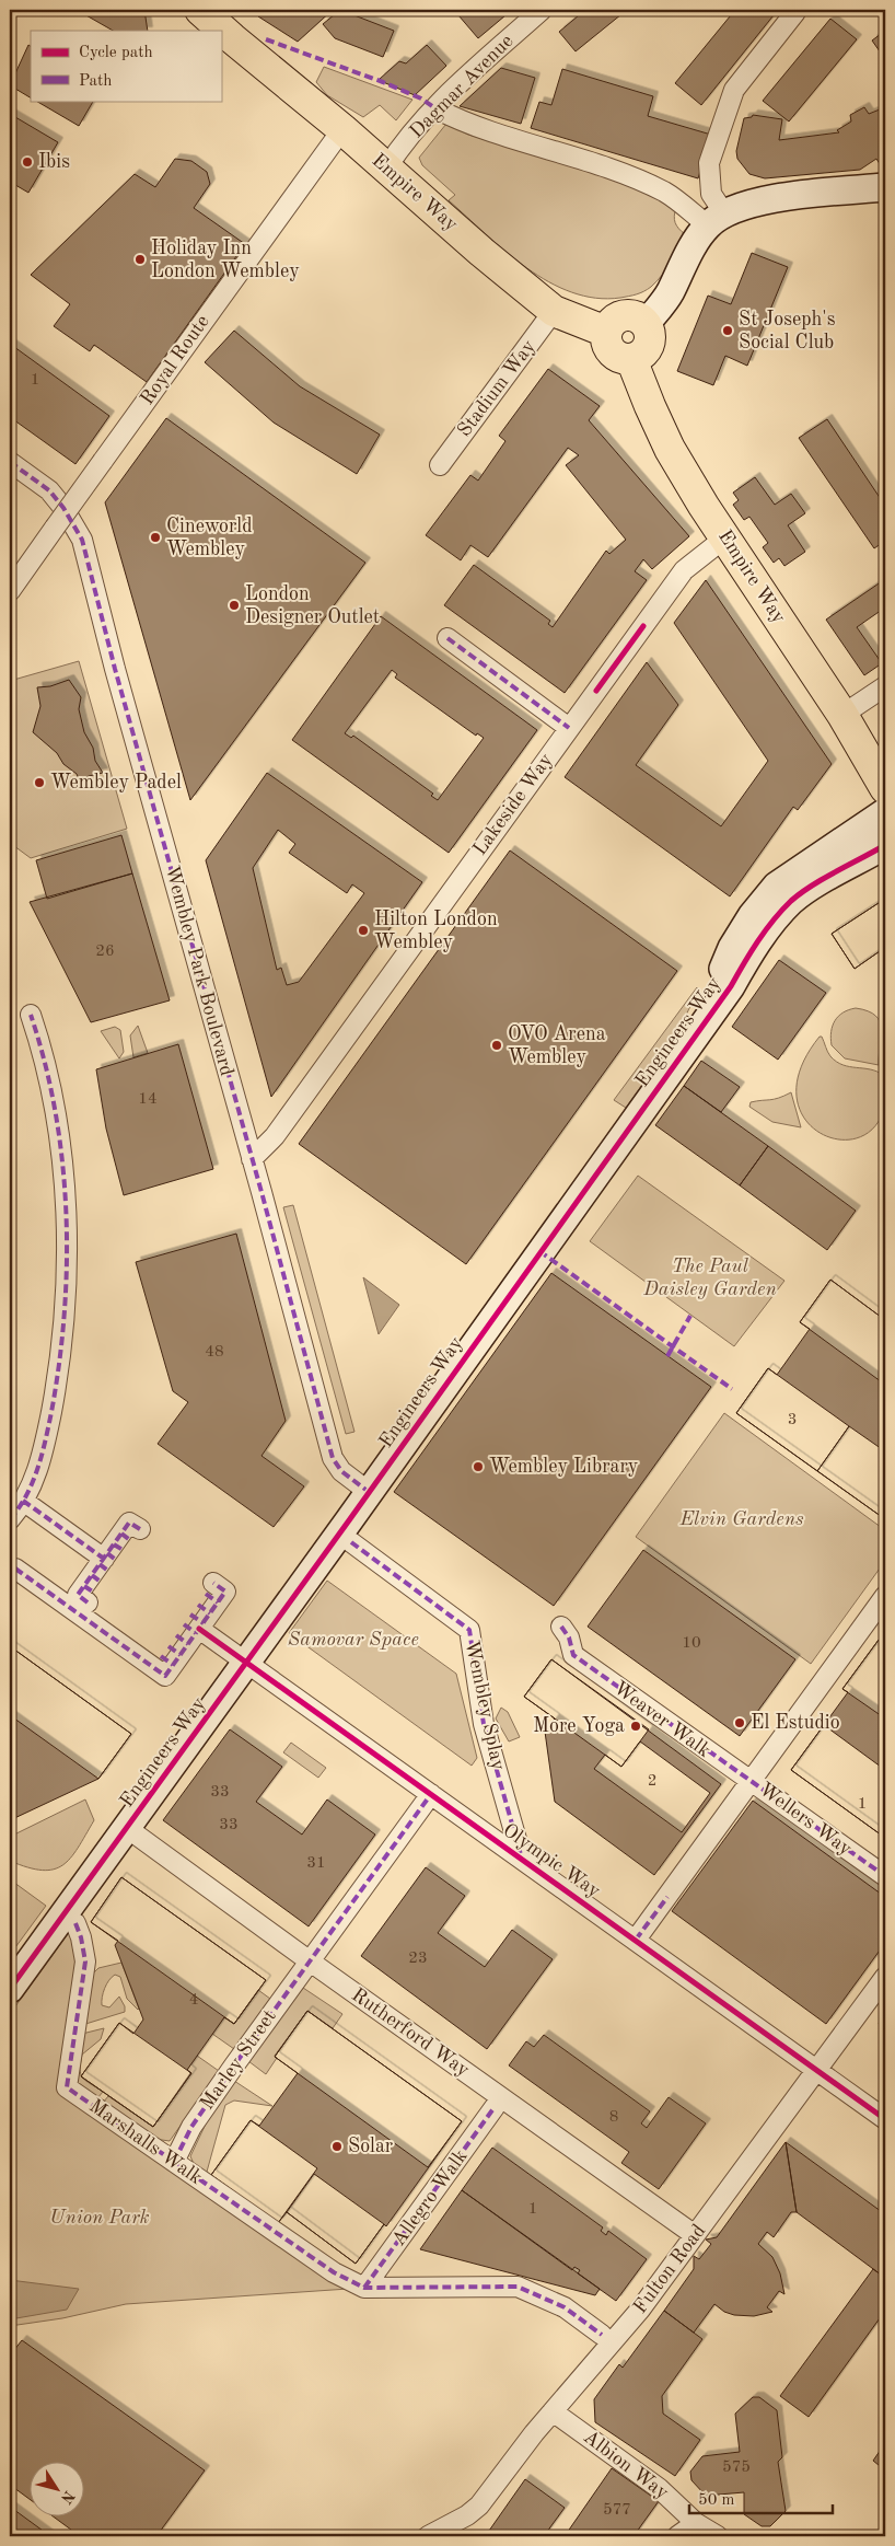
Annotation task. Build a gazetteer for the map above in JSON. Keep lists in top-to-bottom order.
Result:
{
  "streets": {
    "main road": ["Empire Way"],
    "street": [
      "Dagmar Avenue",
      "Royal Route",
      "Stadium Way",
      "Lakeside Way",
      "Wembley Park Boulevard",
      "Engineers Way",
      "Wembley Splay",
      "Weaver Walk",
      "Wellers Way",
      "Olympic Way",
      "Rutherford Way",
      "Marley Street",
      "Marshalls Walk",
      "Allegro Walk",
      "Fulton Road",
      "Albion Way"
    ]
  },
  "crossings": [
    ["Dagmar Avenue", "Empire Way"],
    ["Empire Way", "Royal Route"],
    ["Empire Way", "Stadium Way"],
    ["Empire Way", "Lakeside Way"],
    ["Lakeside Way", "Wembley Park Boulevard"],
    ["Wembley Park Boulevard", "Engineers Way"],
    ["Engineers Way", "Olympic Way"],
    ["Engineers Way", "Rutherford Way"],
    ["Wembley Splay", "Olympic Way"],
    ["Weaver Walk", "Wellers Way"],
    ["Olympic Way", "Marley Street"],
    ["Olympic Way", "Fulton Road"],
    ["Rutherford Way", "Marley Street"],
    ["Rutherford Way", "Fulton Road"],
    ["Marley Street", "Marshalls Walk"],
    ["Marshalls Walk", "Allegro Walk"],
    ["Fulton Road", "Albion Way"]
  ],
  "parks": [
    "The Paul Daisley Garden",
    "Elvin Gardens",
    "Samovar Space",
    "Union Park"
  ],
  "places": [
    "Ibis",
    "Holiday Inn London Wembley",
    "St Joseph's Social Club",
    "Cineworld Wembley",
    "London Designer Outlet",
    "Wembley Padel",
    "Hilton London Wembley",
    "OVO Arena Wembley",
    "Wembley Library",
    "El Estudio",
    "More Yoga",
    "Solar"
  ],
  "house_numbers": [
    "1",
    "26",
    "14",
    "48",
    "3",
    "10",
    "2",
    "33",
    "1",
    "33",
    "31",
    "23",
    "4",
    "8",
    "1",
    "575",
    "577"
  ],
  "legend": ["Cycle path", "Path"],
  "scale_bar": "50 m",
  "north": "bottom right"
}
